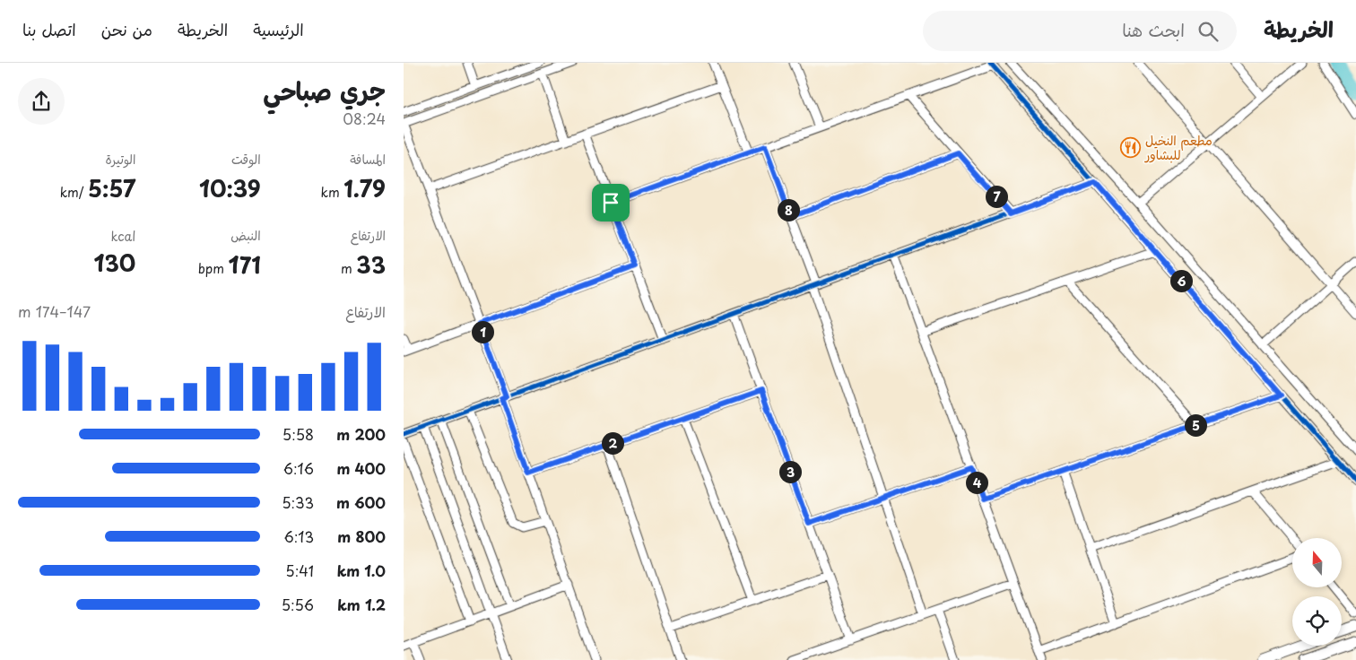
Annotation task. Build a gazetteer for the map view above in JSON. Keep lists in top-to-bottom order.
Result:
{
  "places": {
    "restaurant": ["مطعم النخيل للبشاور"]
  },
  "north": "top",
  "page": {
    "header": "الخريطة",
    "search": "ابحث هنا",
    "nav": [
      "الرئيسية",
      "الخريطة",
      "من نحن",
      "اتصل بنا"
    ],
    "heading": ["جري صباحي", "08:24"],
    "stats": [
      ["المسافة", "1.79 km"],
      ["الوقت", "10:39"],
      ["الوتيرة", "5:57 /km"],
      ["الارتفاع", "33 m"],
      ["النبض", "171 bpm"],
      ["kcal", "130"]
    ],
    "pins": [
      "7",
      "8",
      "6",
      "1",
      "5",
      "2",
      "3",
      "4"
    ],
    "chart": ["الارتفاع", "147–174 m"],
    "list": [
      {
        "name": "200 m",
        "note": "5:58"
      },
      {
        "name": "400 m",
        "note": "6:16"
      },
      {
        "name": "600 m",
        "note": "5:33"
      },
      {
        "name": "800 m",
        "note": "6:13"
      },
      {
        "name": "1.0 km",
        "note": "5:41"
      },
      {
        "name": "1.2 km",
        "note": "5:56"
      }
    ]
  }
}
